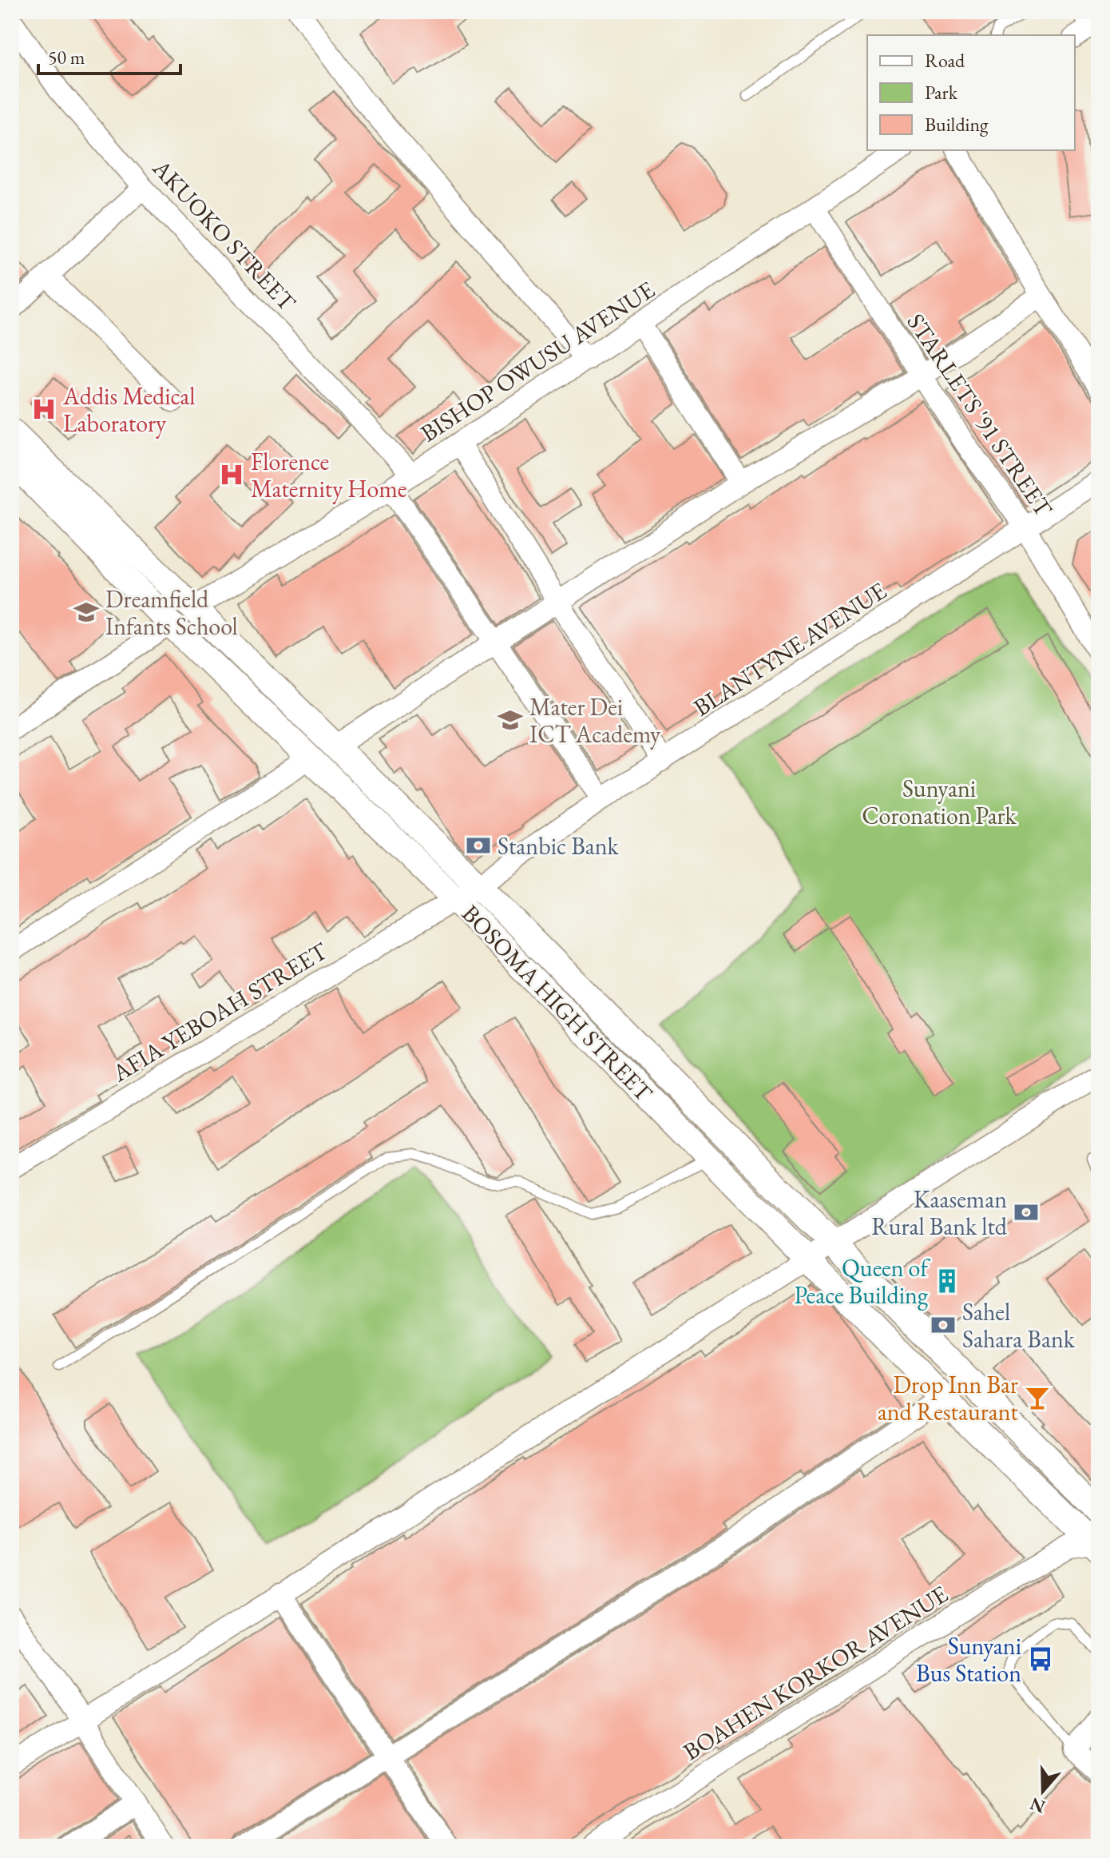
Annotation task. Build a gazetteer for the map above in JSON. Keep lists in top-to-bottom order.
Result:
{
  "streets": {
    "street": [
      "AKUOKO STREET",
      "BISHOP OWUSU AVENUE",
      "STARLETS '91 STREET",
      "BLANTYNE AVENUE",
      "BOSOMA HIGH STREET",
      "AFIA YEBOAH STREET",
      "BOAHEN KORKOR AVENUE"
    ]
  },
  "crossings": [
    ["AKUOKO STREET", "BISHOP OWUSU AVENUE"],
    ["BISHOP OWUSU AVENUE", "STARLETS '91 STREET"],
    ["BISHOP OWUSU AVENUE", "BOSOMA HIGH STREET"],
    ["STARLETS '91 STREET", "BLANTYNE AVENUE"],
    ["BLANTYNE AVENUE", "BOSOMA HIGH STREET"],
    ["BLANTYNE AVENUE", "AFIA YEBOAH STREET"],
    ["BOSOMA HIGH STREET", "AFIA YEBOAH STREET"],
    ["BOSOMA HIGH STREET", "BOAHEN KORKOR AVENUE"]
  ],
  "parks": ["Sunyani Coronation Park"],
  "places": {
    "hospital": ["Addis Medical Laboratory", "Florence Maternity Home"],
    "school or university": ["Dreamfield Infants School", "Mater Dei ICT Academy"],
    "bank": ["Stanbic Bank", "Kaaseman Rural Bank ltd", "Sahel Sahara Bank"],
    "building": ["Queen of Peace Building"],
    "bar": ["Drop Inn Bar and Restaurant"],
    "bus stop": ["Sunyani Bus Station"]
  },
  "legend": ["Road", "Park", "Building"],
  "scale_bar": "50 m",
  "north": "bottom"
}
